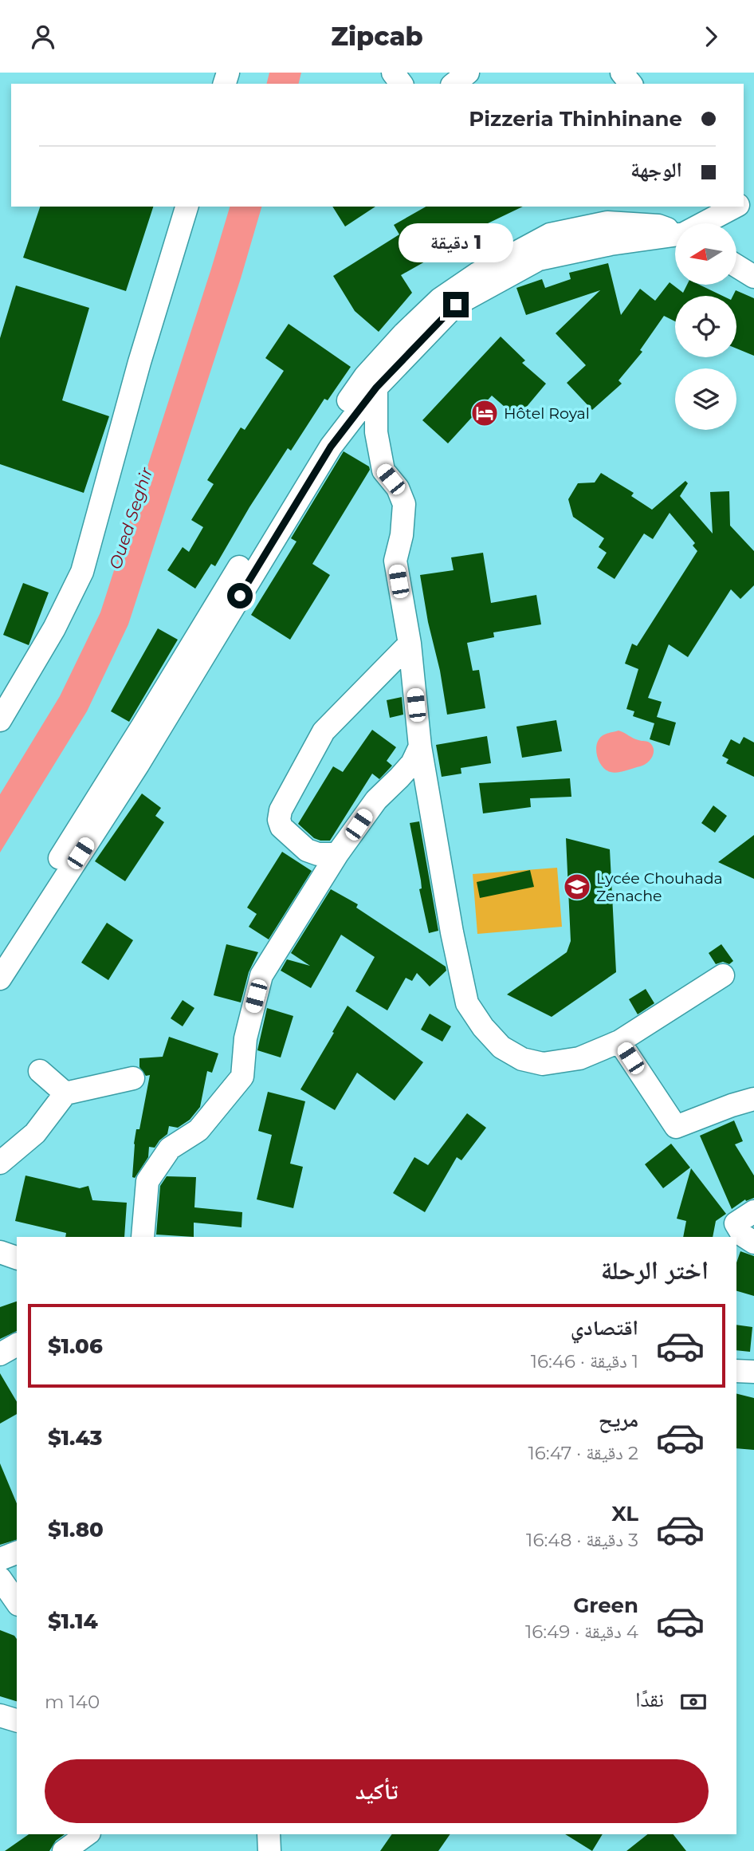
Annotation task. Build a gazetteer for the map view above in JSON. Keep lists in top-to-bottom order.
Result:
{
  "water": ["Oued Seghir"],
  "places": {
    "hotel": ["Hôtel Royal"],
    "school or university": ["Lycée Chouhada Zenache"]
  },
  "north": "left",
  "page": {
    "header": "Zipcab",
    "banner": ["Pizzeria Thinhinane", "الوجهة"],
    "bubble": "1 دقيقة",
    "heading": "اختر الرحلة",
    "list": [
      {
        "name": "اقتصادي",
        "note": "1 دقيقة · 16:46",
        "value": "$1.06"
      },
      {
        "name": "مريح",
        "note": "2 دقيقة · 16:47",
        "value": "$1.43"
      },
      {
        "name": "XL",
        "note": "3 دقيقة · 16:48",
        "value": "$1.80"
      },
      {
        "name": "Green",
        "note": "4 دقيقة · 16:49",
        "value": "$1.14"
      }
    ],
    "pay": ["نقدًا", "140 m"],
    "buttons": "تأكيد"
  }
}
